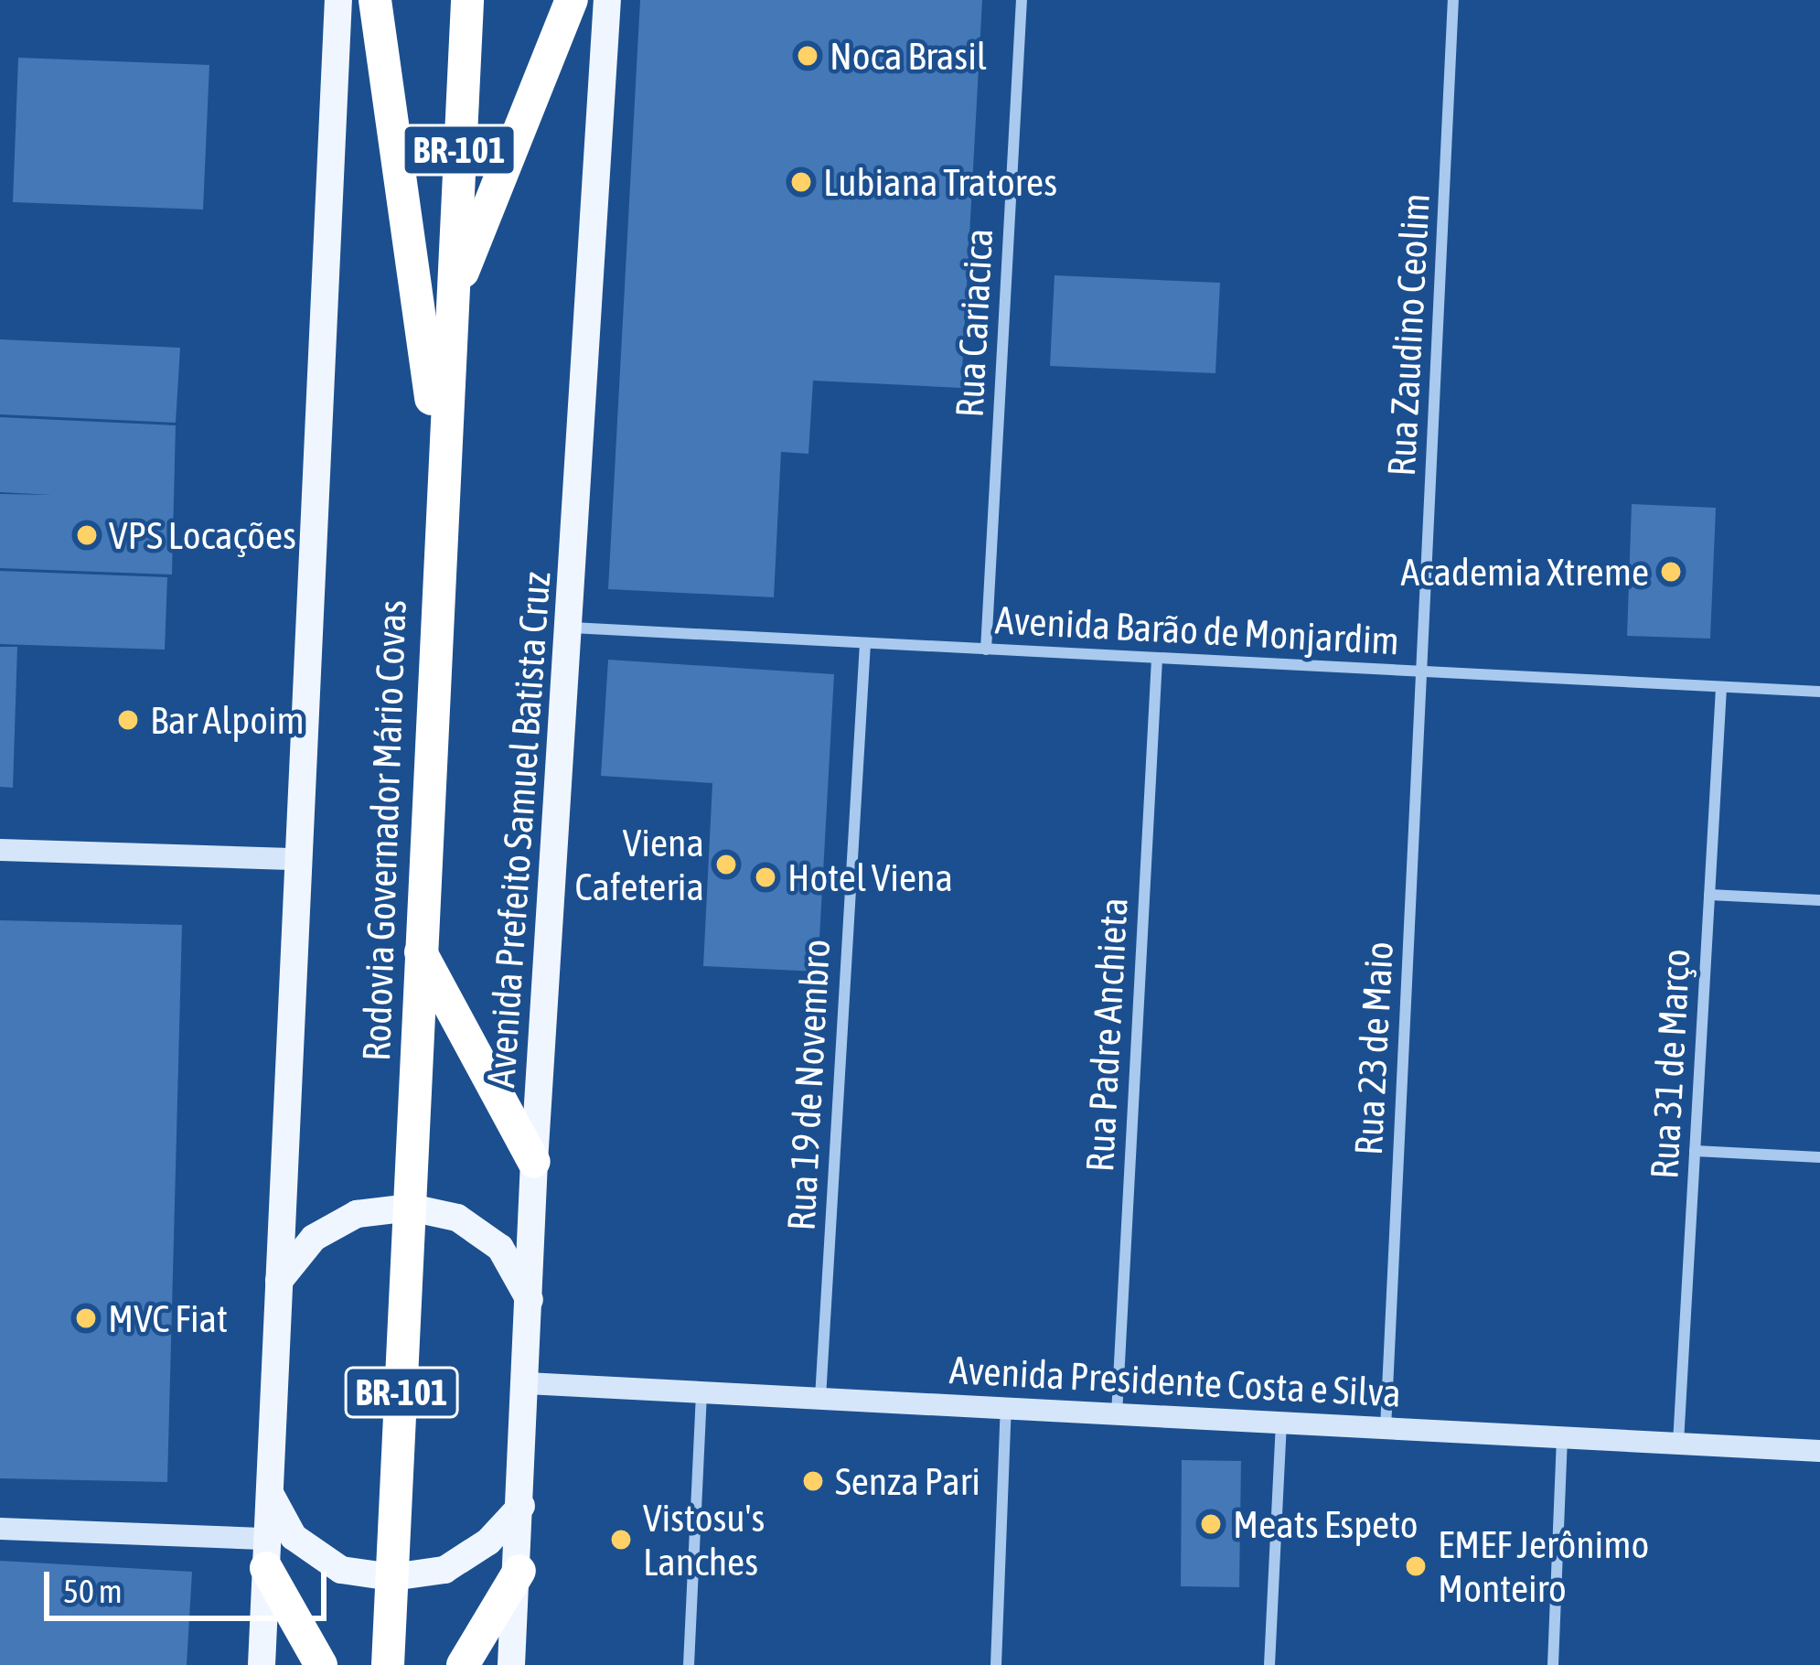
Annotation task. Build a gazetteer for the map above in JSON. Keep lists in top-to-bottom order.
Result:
{
  "streets": {
    "highway": ["BR-101", "Rodovia Governador Mário Covas"],
    "main road": ["Avenida Prefeito Samuel Batista Cruz", "Avenida Presidente Costa e Silva"],
    "street": [
      "Rua Cariacica",
      "Rua Zaudino Ceolim",
      "Avenida Barão de Monjardim",
      "Rua Padre Anchieta",
      "Rua 23 de Maio",
      "Rua 31 de Março",
      "Rua 19 de Novembro"
    ]
  },
  "crossings": [
    ["Rua Cariacica", "Avenida Barão de Monjardim"],
    ["Rua Zaudino Ceolim", "Avenida Barão de Monjardim"],
    ["Rua Zaudino Ceolim", "Rua 23 de Maio"],
    ["Avenida Barão de Monjardim", "Avenida Prefeito Samuel Batista Cruz"],
    ["Avenida Barão de Monjardim", "Rua Padre Anchieta"],
    ["Avenida Barão de Monjardim", "Rua 23 de Maio"],
    ["Avenida Barão de Monjardim", "Rua 31 de Março"],
    ["Avenida Barão de Monjardim", "Rua 19 de Novembro"],
    ["Avenida Prefeito Samuel Batista Cruz", "Avenida Presidente Costa e Silva"],
    ["Rua Padre Anchieta", "Avenida Presidente Costa e Silva"],
    ["Rua 23 de Maio", "Avenida Presidente Costa e Silva"],
    ["Rua 31 de Março", "Avenida Presidente Costa e Silva"],
    ["Rua 19 de Novembro", "Avenida Presidente Costa e Silva"]
  ],
  "places": [
    "Noca Brasil",
    "Lubiana Tratores",
    "VPS Locações",
    "Academia Xtreme",
    "Bar Alpoim",
    "Viena Cafeteria",
    "Hotel Viena",
    "MVC Fiat",
    "Senza Pari",
    "Meats Espeto",
    "Vistosu's Lanches",
    "EMEF Jerônimo Monteiro"
  ],
  "scale_bar": "50 m"
}
